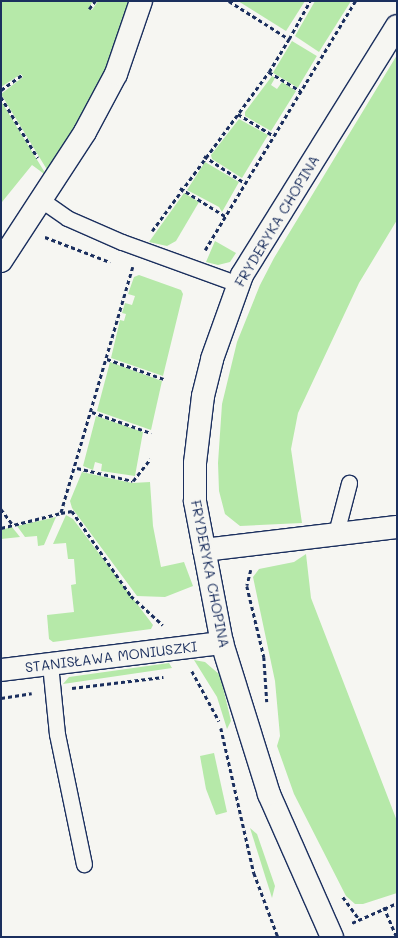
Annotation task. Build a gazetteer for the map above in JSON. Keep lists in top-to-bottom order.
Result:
{
  "streets": {
    "street": ["FRYDERYKA CHOPINA", "STANISŁAWA MONIUSZKI"]
  },
  "crossings": [
    ["FRYDERYKA CHOPINA", "STANISŁAWA MONIUSZKI"]
  ]
}
